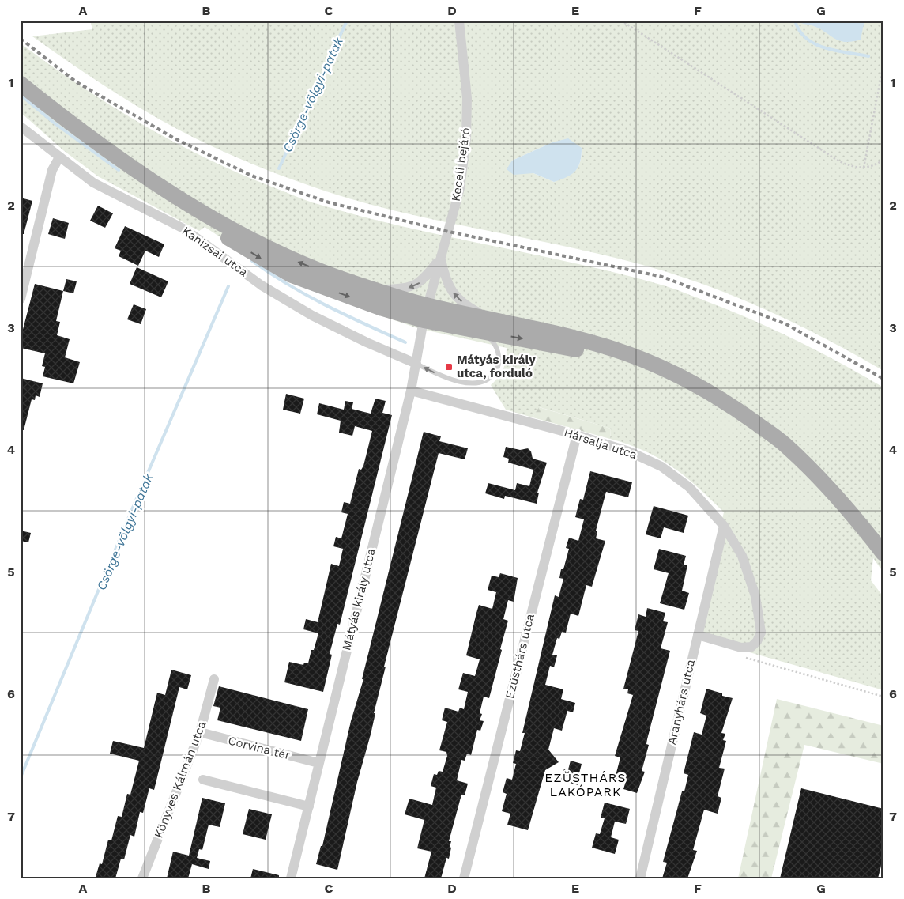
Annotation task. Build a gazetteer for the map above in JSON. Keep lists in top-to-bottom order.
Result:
{
  "streets": {
    "street": [
      "Keceli bejáró",
      "Kanizsai utca",
      "Hársalja utca",
      "Mátyás király utca",
      "Ezüsthárs utca",
      "Aranyhárs utca",
      "Corvina tér",
      "Könyves Kálmán utca"
    ]
  },
  "crossings": [
    ["Keceli bejáró", "Kanizsai utca"],
    ["Keceli bejáró", "Mátyás király utca"],
    ["Kanizsai utca", "Mátyás király utca"],
    ["Hársalja utca", "Mátyás király utca"],
    ["Hársalja utca", "Ezüsthárs utca"],
    ["Hársalja utca", "Aranyhárs utca"],
    ["Mátyás király utca", "Corvina tér"],
    ["Corvina tér", "Könyves Kálmán utca"]
  ],
  "districts": ["EZÜSTHÁRS LAKÓPARK"],
  "water": ["Csörge-völgyi-patak"],
  "places": {
    "transit": ["Mátyás király utca, forduló"]
  },
  "grid": {
    "columns": [
      "A",
      "B",
      "C",
      "D",
      "E",
      "F",
      "G"
    ],
    "rows": [
      "1",
      "2",
      "3",
      "4",
      "5",
      "6",
      "7"
    ]
  }
}
